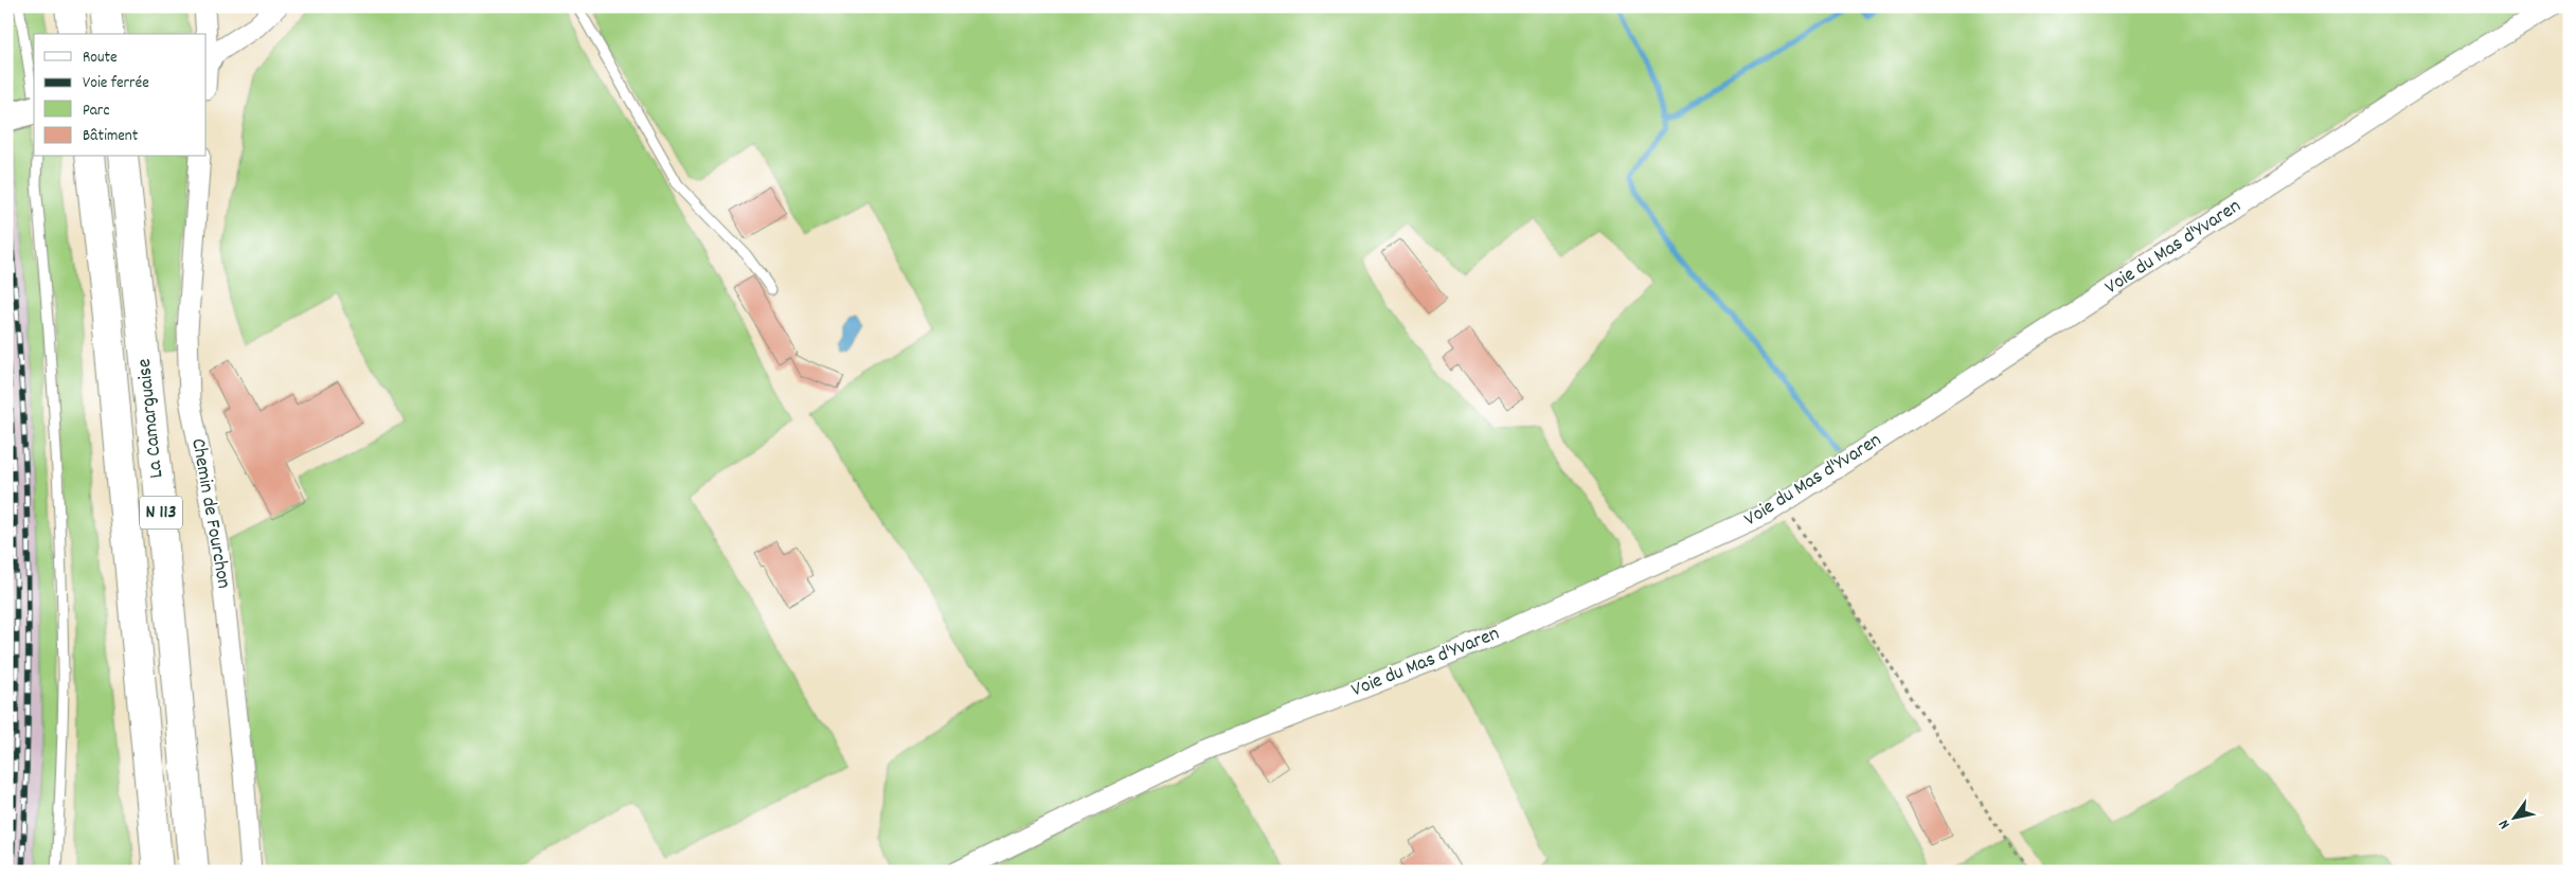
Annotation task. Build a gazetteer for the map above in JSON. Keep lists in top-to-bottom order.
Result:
{
  "streets": {
    "highway": ["La Camarguaise", "N 113"],
    "street": ["Voie du Mas d'Yvaren", "Chemin de Fourchon"]
  },
  "legend": [
    "Route",
    "Voie ferrée",
    "Parc",
    "Bâtiment"
  ],
  "north": "bottom left"
}
